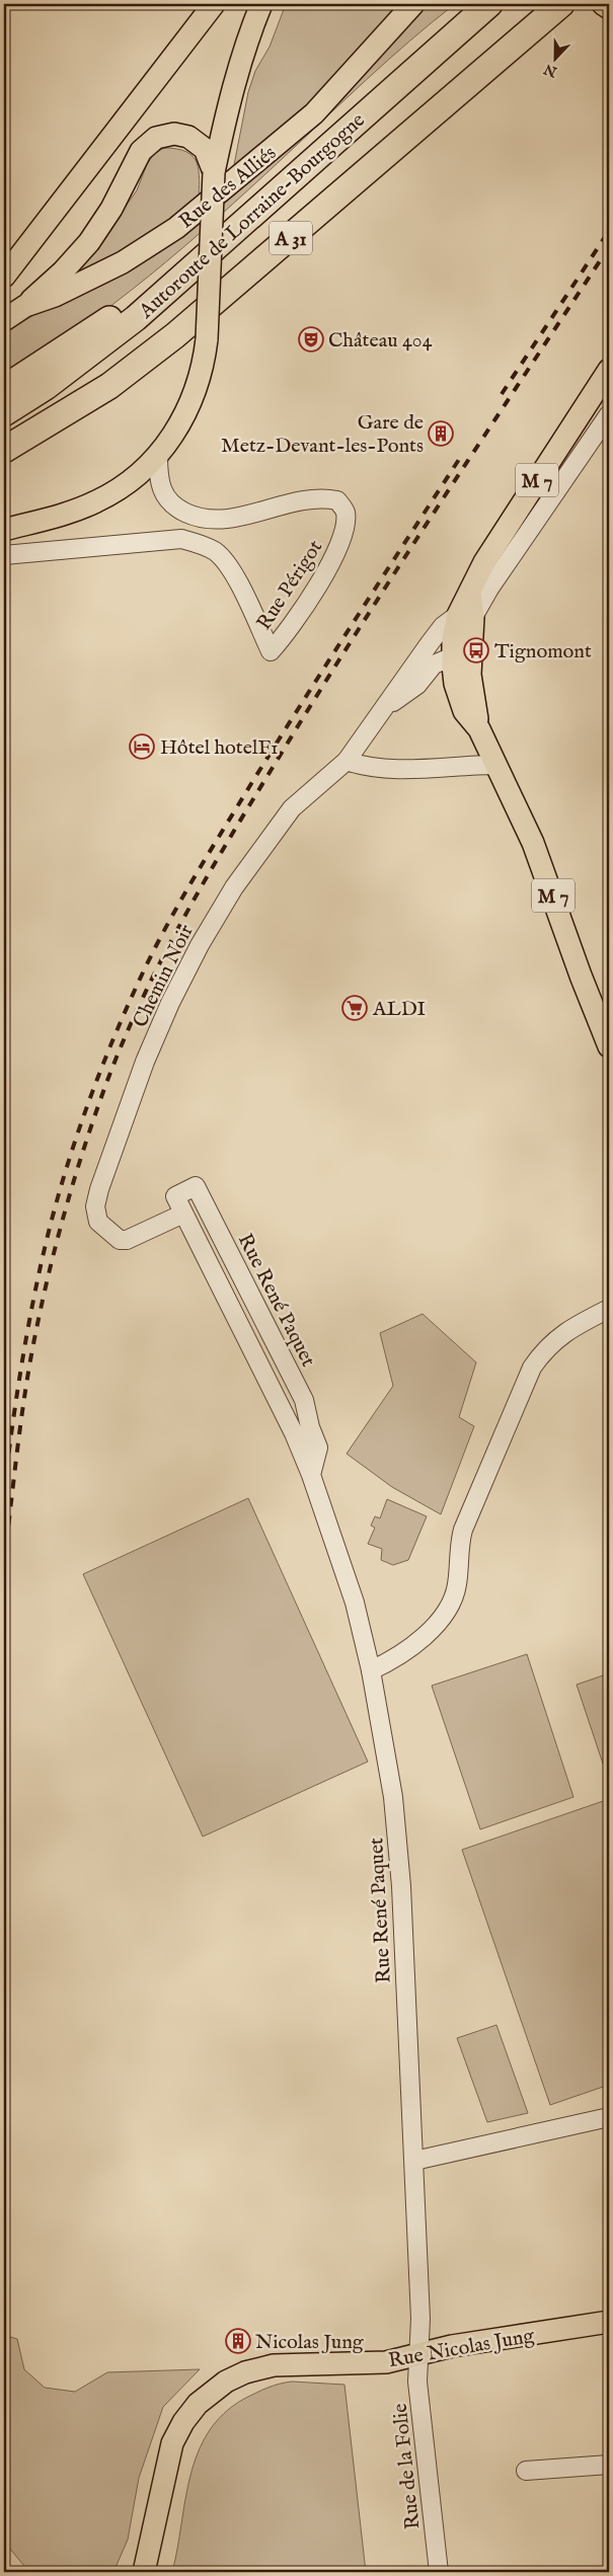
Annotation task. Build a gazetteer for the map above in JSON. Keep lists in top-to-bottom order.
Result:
{
  "streets": {
    "highway": ["Autoroute de Lorraine-Bourgogne", "A 31"],
    "main road": ["Rue des Alliés", "M 7", "Rue Nicolas Jung"],
    "street": [
      "Rue Périgot",
      "Chemin Noir",
      "Rue René Paquet",
      "Rue de la Folie"
    ]
  },
  "crossings": [
    ["M 7", "Chemin Noir"],
    ["Chemin Noir", "Rue René Paquet"],
    ["Rue René Paquet", "Rue Nicolas Jung"],
    ["Rue René Paquet", "Rue de la Folie"],
    ["Rue Nicolas Jung", "Rue de la Folie"]
  ],
  "places": {
    "theatre": ["Château 404"],
    "building": ["Gare de Metz-Devant-les-Ponts", "Nicolas Jung"],
    "bus stop": ["Tignomont"],
    "hotel": ["Hôtel hotelF1"],
    "supermarket": ["ALDI"]
  },
  "north": "bottom"
}
